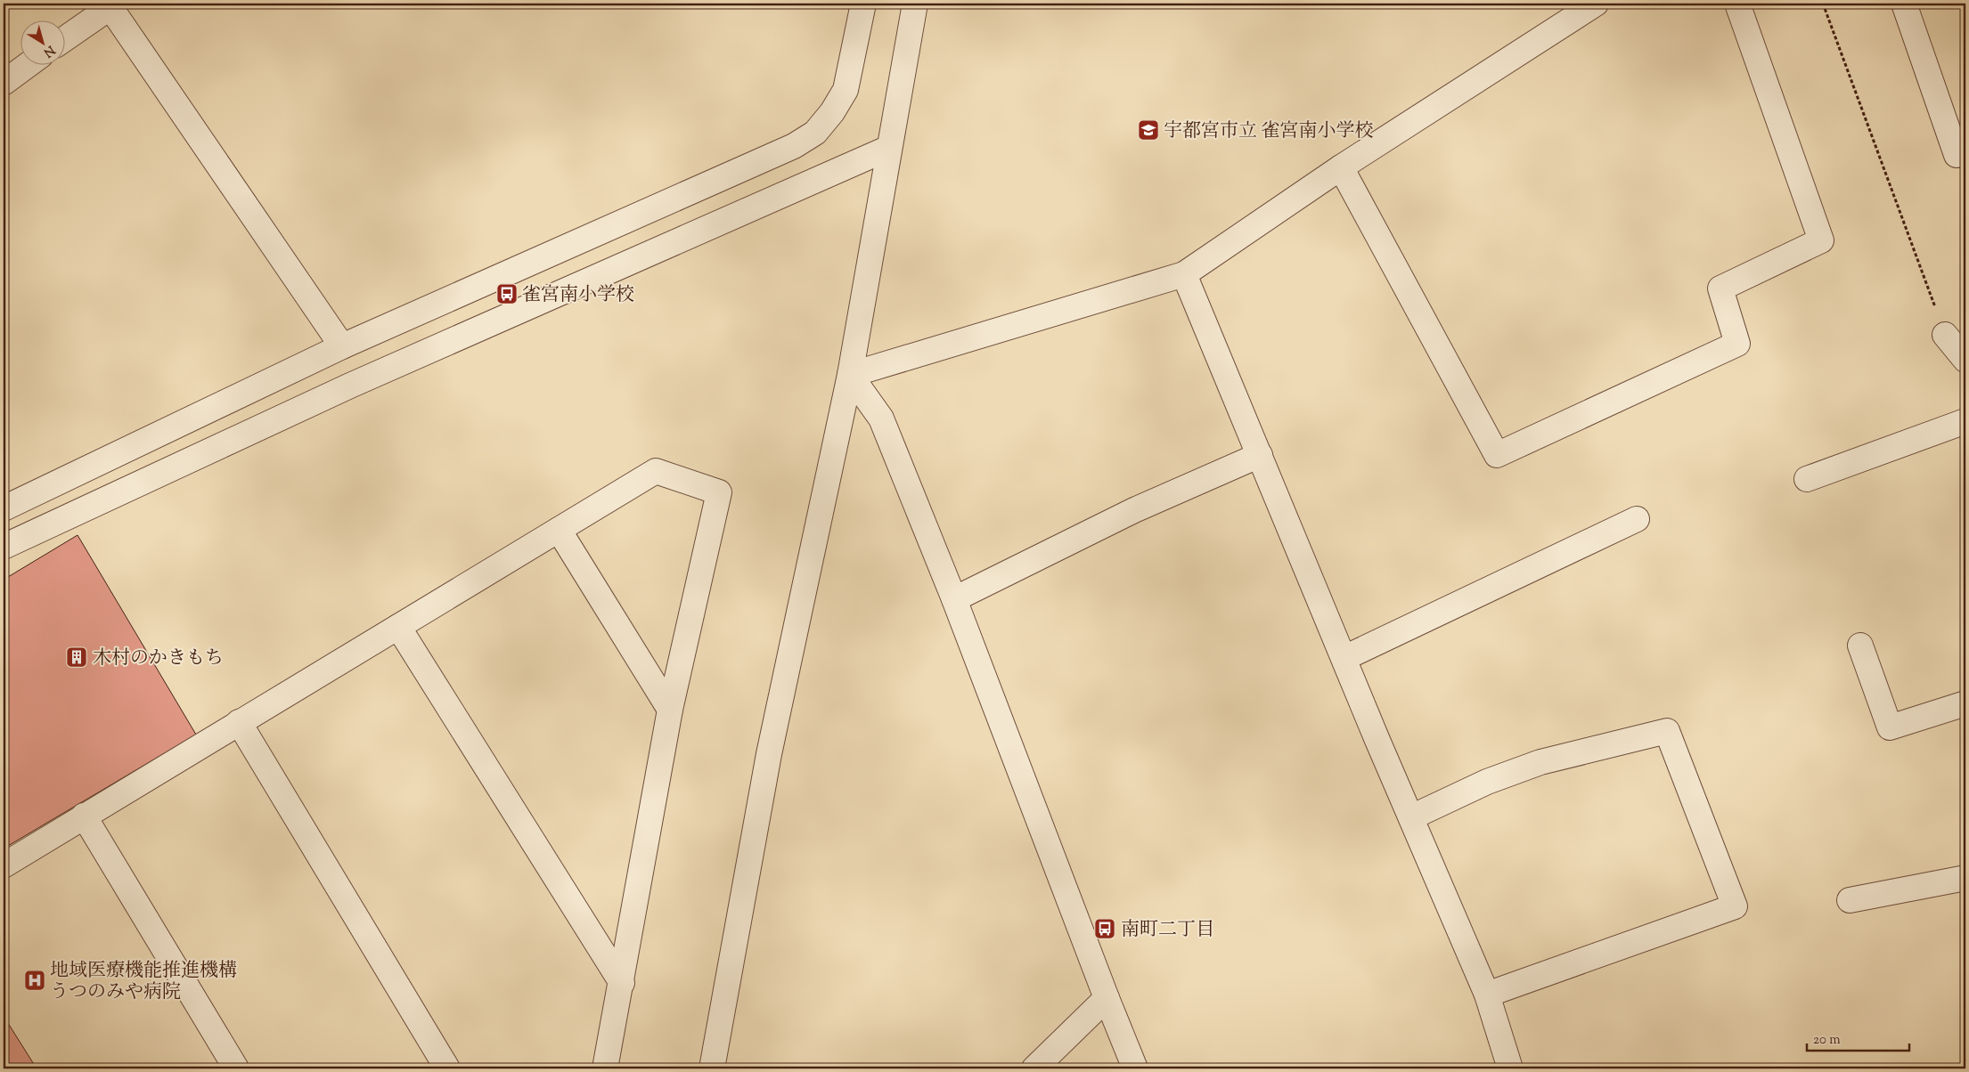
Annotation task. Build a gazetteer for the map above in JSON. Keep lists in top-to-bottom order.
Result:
{
  "places": {
    "school or university": ["宇都宮市立 雀宮南小学校"],
    "bus stop": ["雀宮南小学校", "南町二丁目"],
    "building": ["木村のかきもち"],
    "hospital": ["地域医療機能推進機構 うつのみや病院"]
  },
  "scale_bar": "20 m",
  "north": "bottom right"
}
